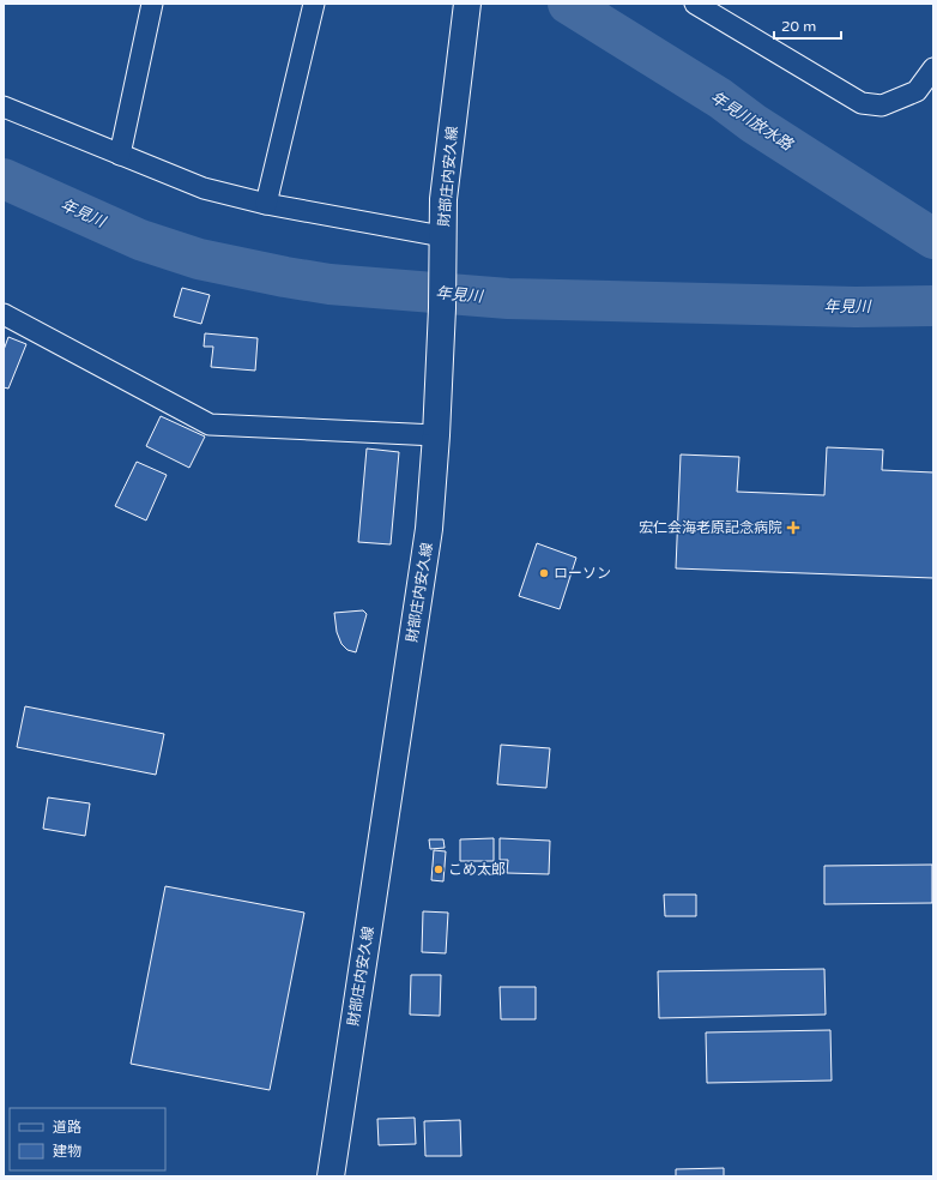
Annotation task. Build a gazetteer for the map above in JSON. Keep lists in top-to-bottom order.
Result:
{
  "streets": {
    "main road": ["財部庄内安久線"]
  },
  "water": ["年見川放水路", "年見川"],
  "places": {
    "health": ["宏仁会海老原記念病院"],
    "other": ["ローソン", "こめ太郎"]
  },
  "legend": ["道路", "建物"],
  "scale_bar": "20 m"
}
